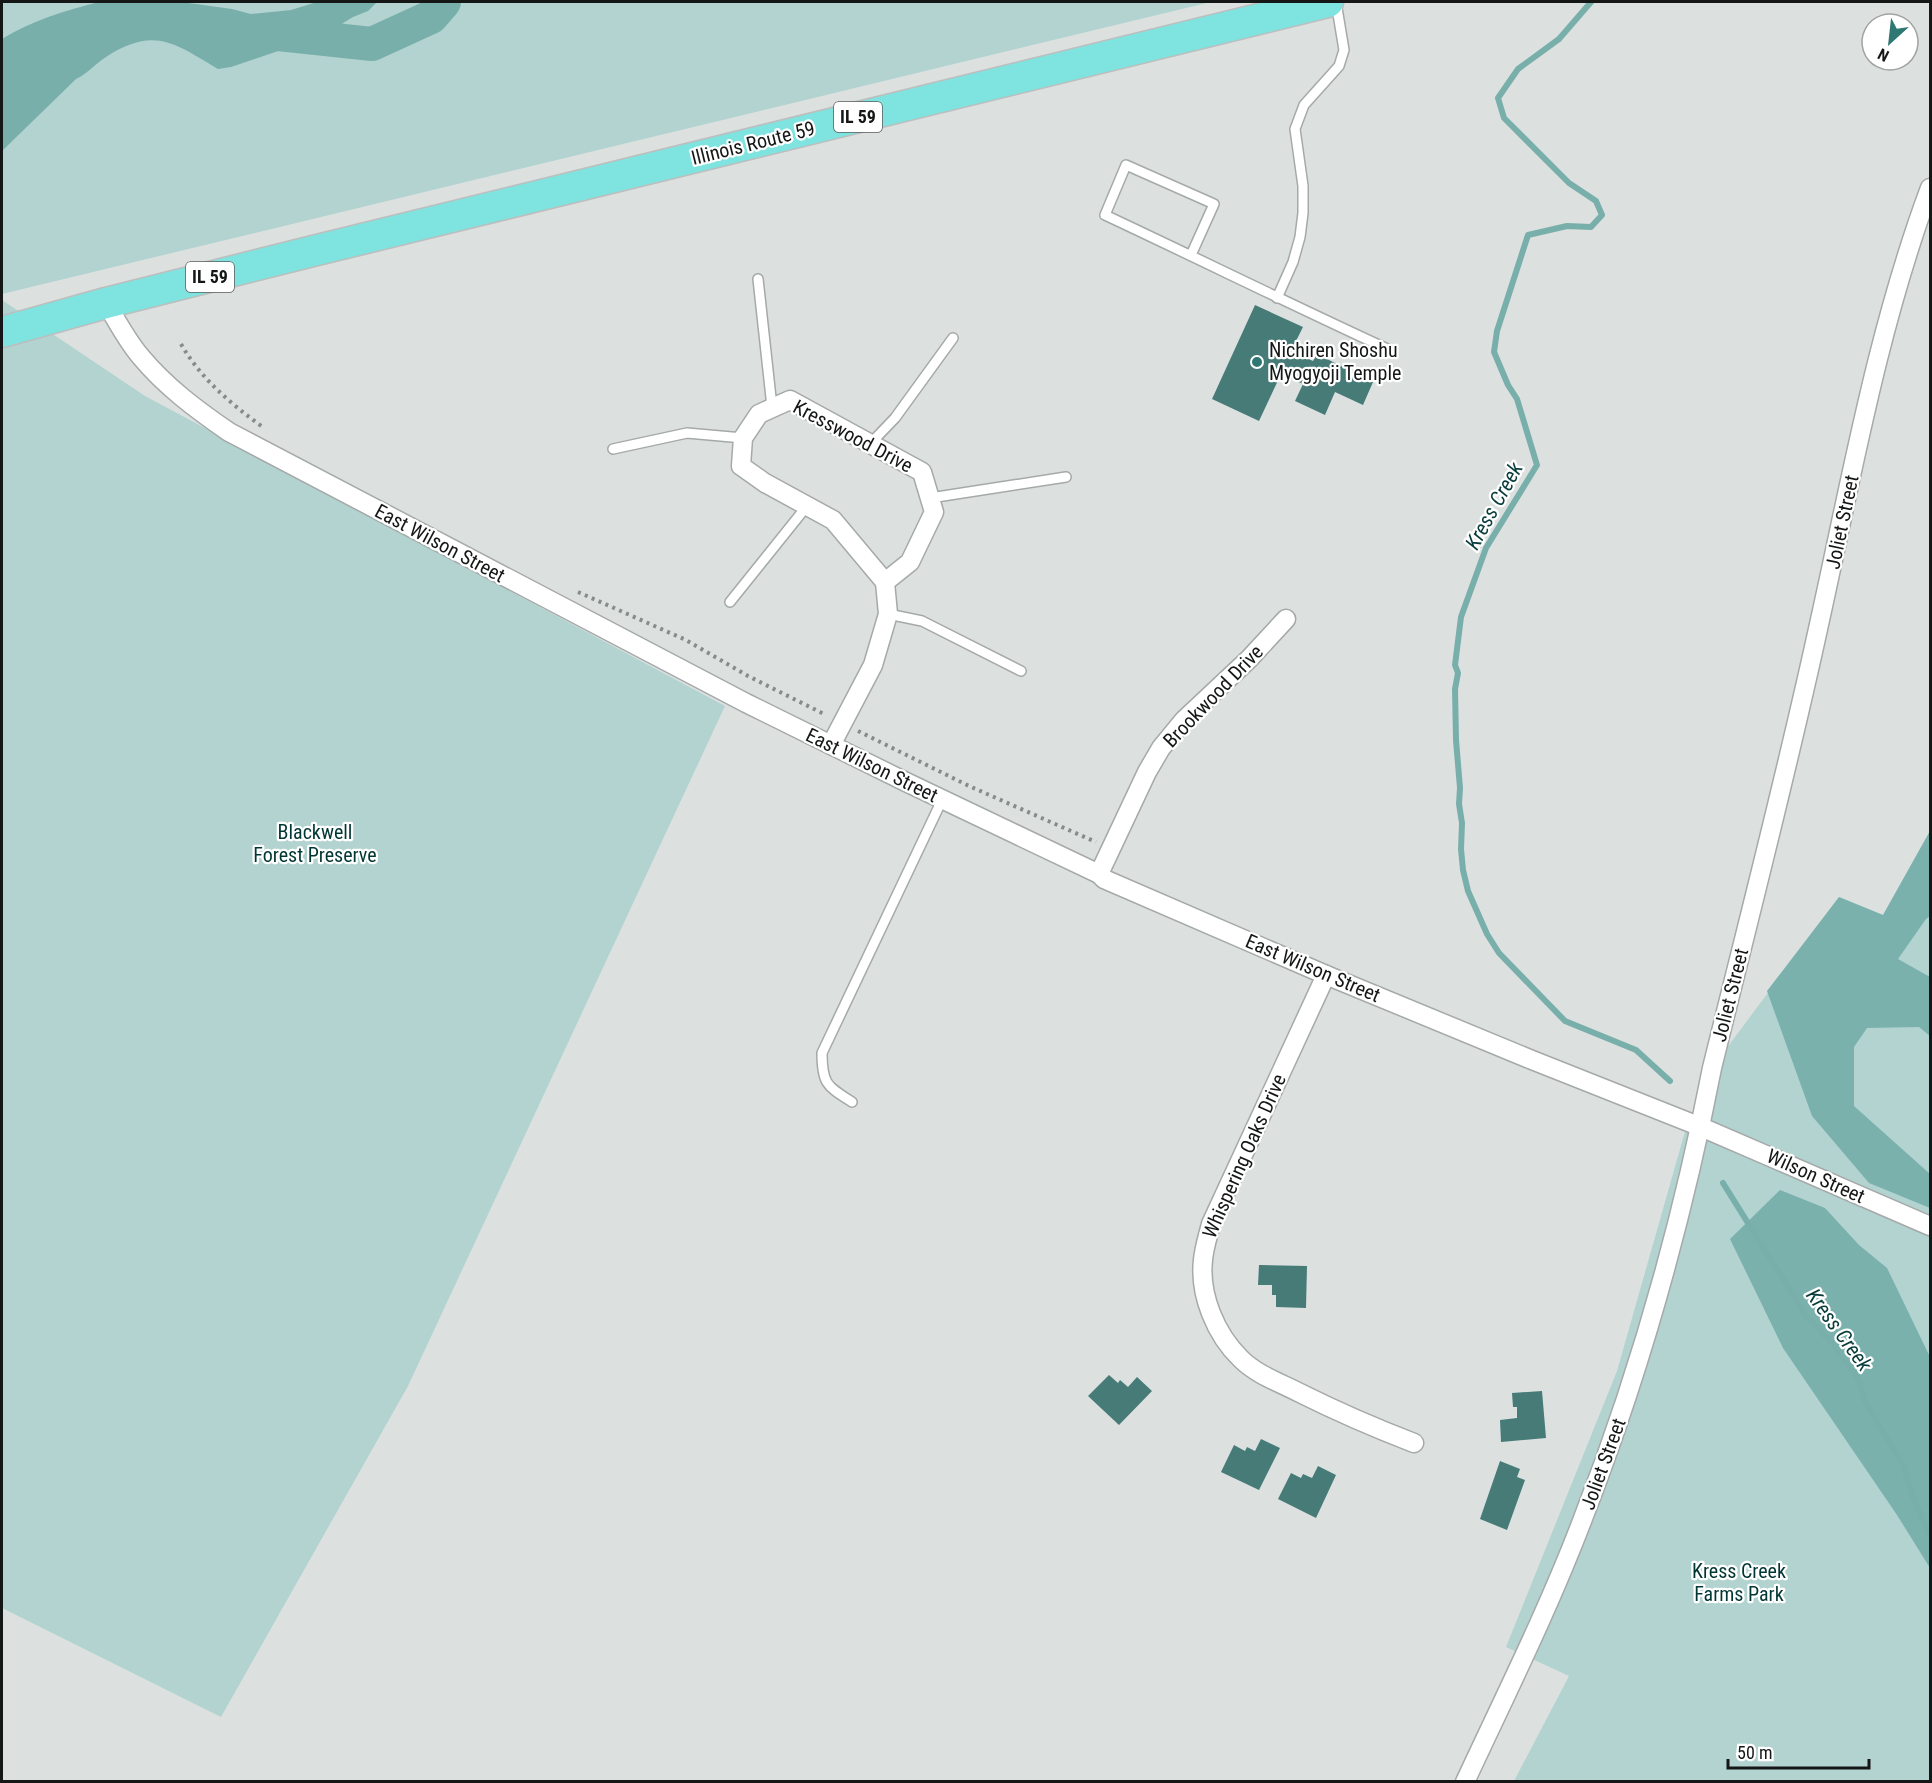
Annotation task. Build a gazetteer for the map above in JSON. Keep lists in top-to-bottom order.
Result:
{
  "streets": {
    "main road": ["IL 59", "Illinois Route 59"],
    "street": [
      "Kresswood Drive",
      "Joliet Street",
      "East Wilson Street",
      "Brookwood Drive",
      "Whispering Oaks Drive",
      "Wilson Street"
    ]
  },
  "crossings": [
    ["IL 59", "Illinois Route 59"],
    ["IL 59", "East Wilson Street"],
    ["Illinois Route 59", "East Wilson Street"],
    ["Joliet Street", "East Wilson Street"],
    ["Joliet Street", "Wilson Street"],
    ["East Wilson Street", "Brookwood Drive"],
    ["East Wilson Street", "Whispering Oaks Drive"],
    ["East Wilson Street", "Wilson Street"]
  ],
  "water": ["Kress Creek"],
  "parks": ["Blackwell Forest Preserve", "Kress Creek Farms Park"],
  "places": ["Nichiren Shoshu Myogyoji Temple"],
  "scale_bar": "50 m",
  "north": "bottom left"
}
